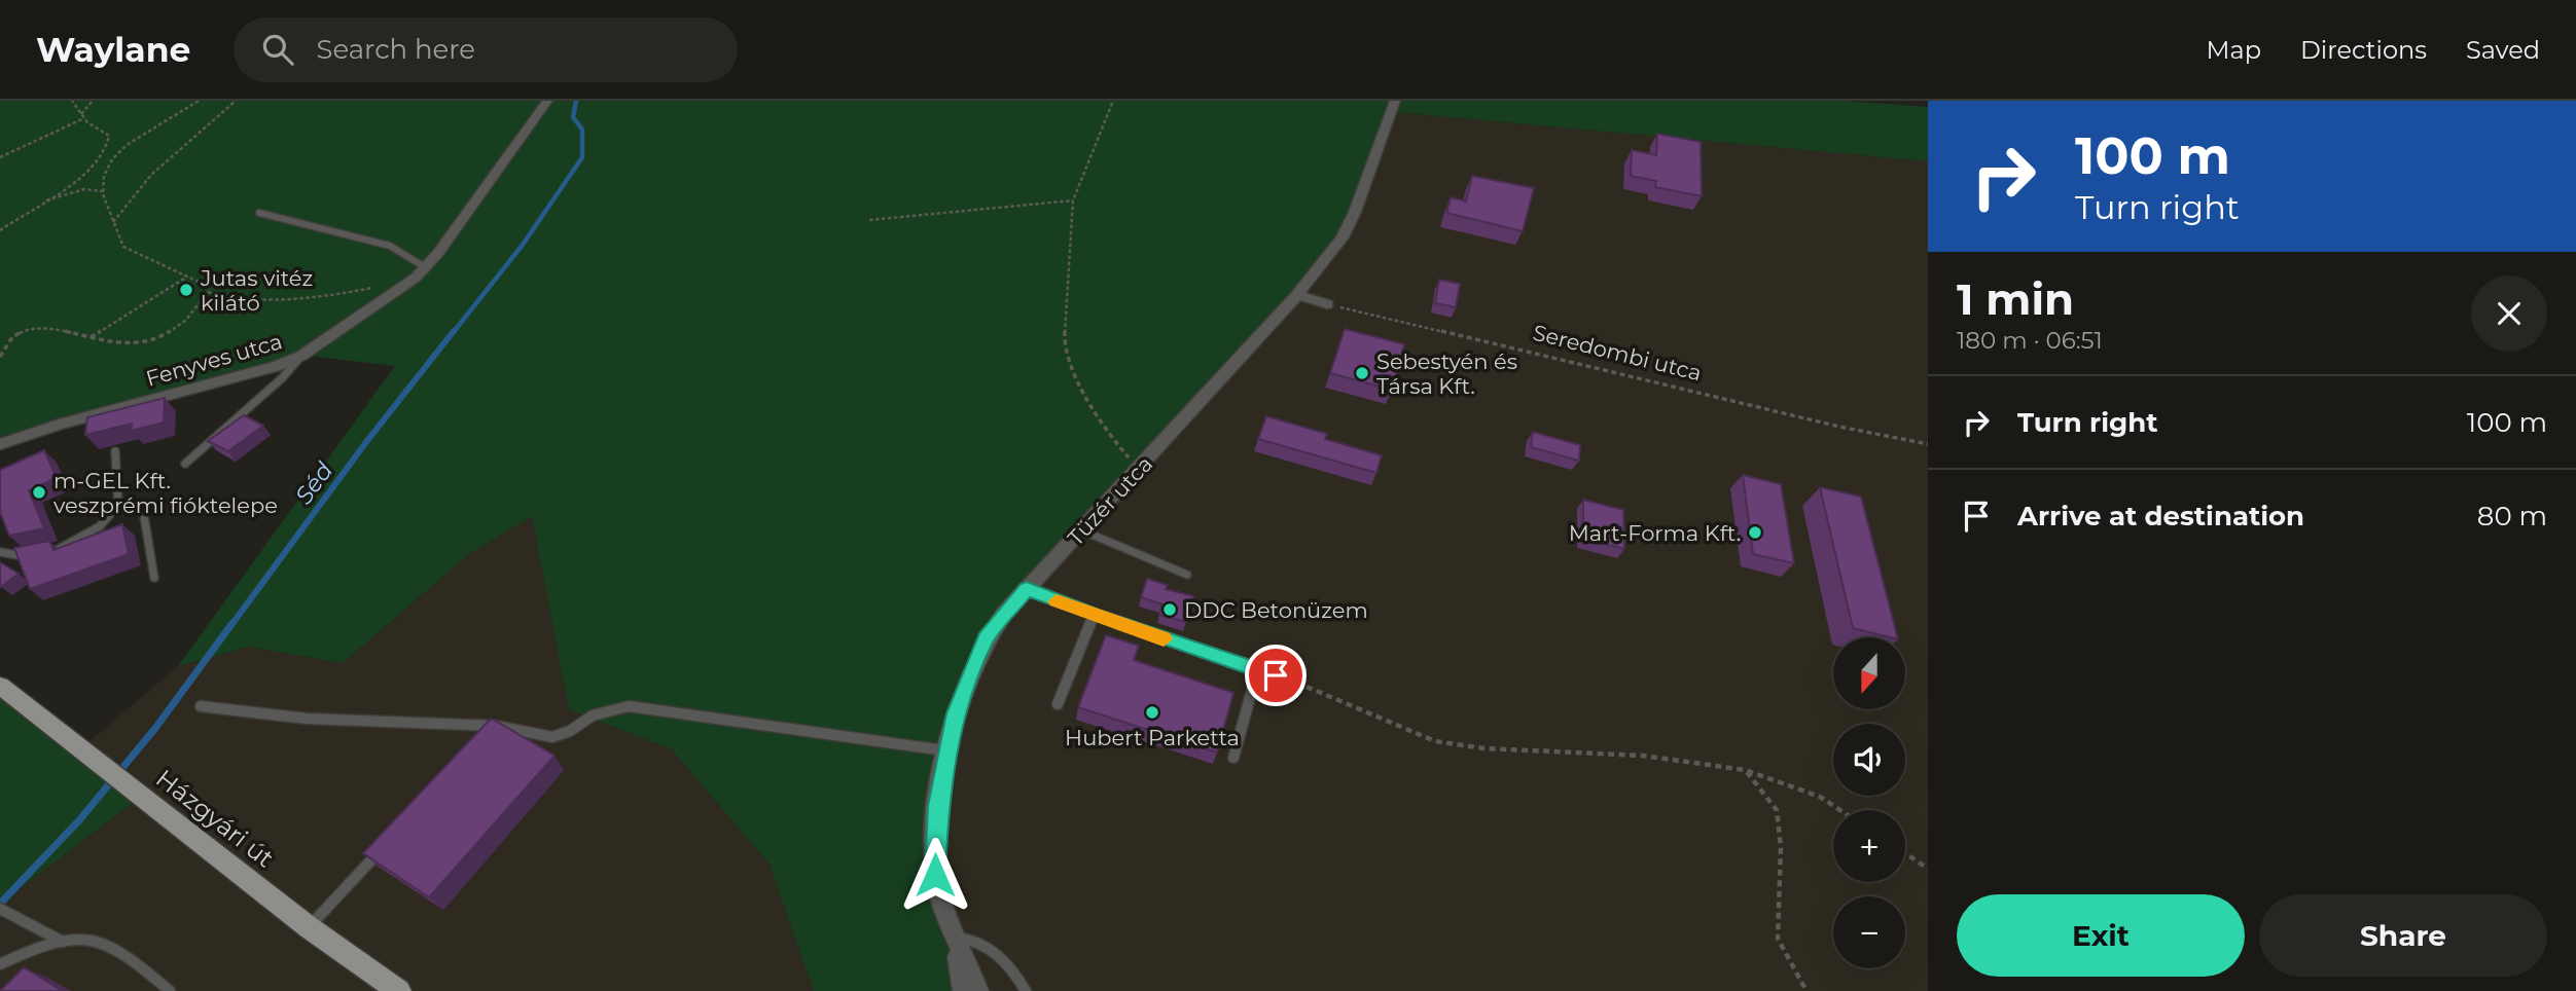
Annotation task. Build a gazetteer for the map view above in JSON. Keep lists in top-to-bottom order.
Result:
{
  "streets": {
    "main road": ["Házgyári út"],
    "street": ["Fenyves utca", "Tüzér utca"],
    "path": ["Seredombi utca"]
  },
  "water": ["Séd"],
  "places": [
    "Jutas vitéz kilátó",
    "Sebestyén és Társa Kft.",
    "m-GEL Kft. veszprémi fióktelepe",
    "Mart-Forma Kft.",
    "DDC Betonüzem",
    "Hubert Parketta"
  ],
  "north": "bottom",
  "page": {
    "header": "Waylane",
    "search": "Search here",
    "nav": ["Map", "Directions", "Saved"],
    "turn": ["100 m", "Turn right"],
    "heading": ["1 min", "180 m · 06:51"],
    "list": [
      {
        "name": "Turn right",
        "value": "100 m"
      },
      {
        "name": "Arrive at destination",
        "value": "80 m"
      }
    ],
    "map_buttons": ["+", "−"],
    "buttons": ["Exit", "Share"]
  }
}
